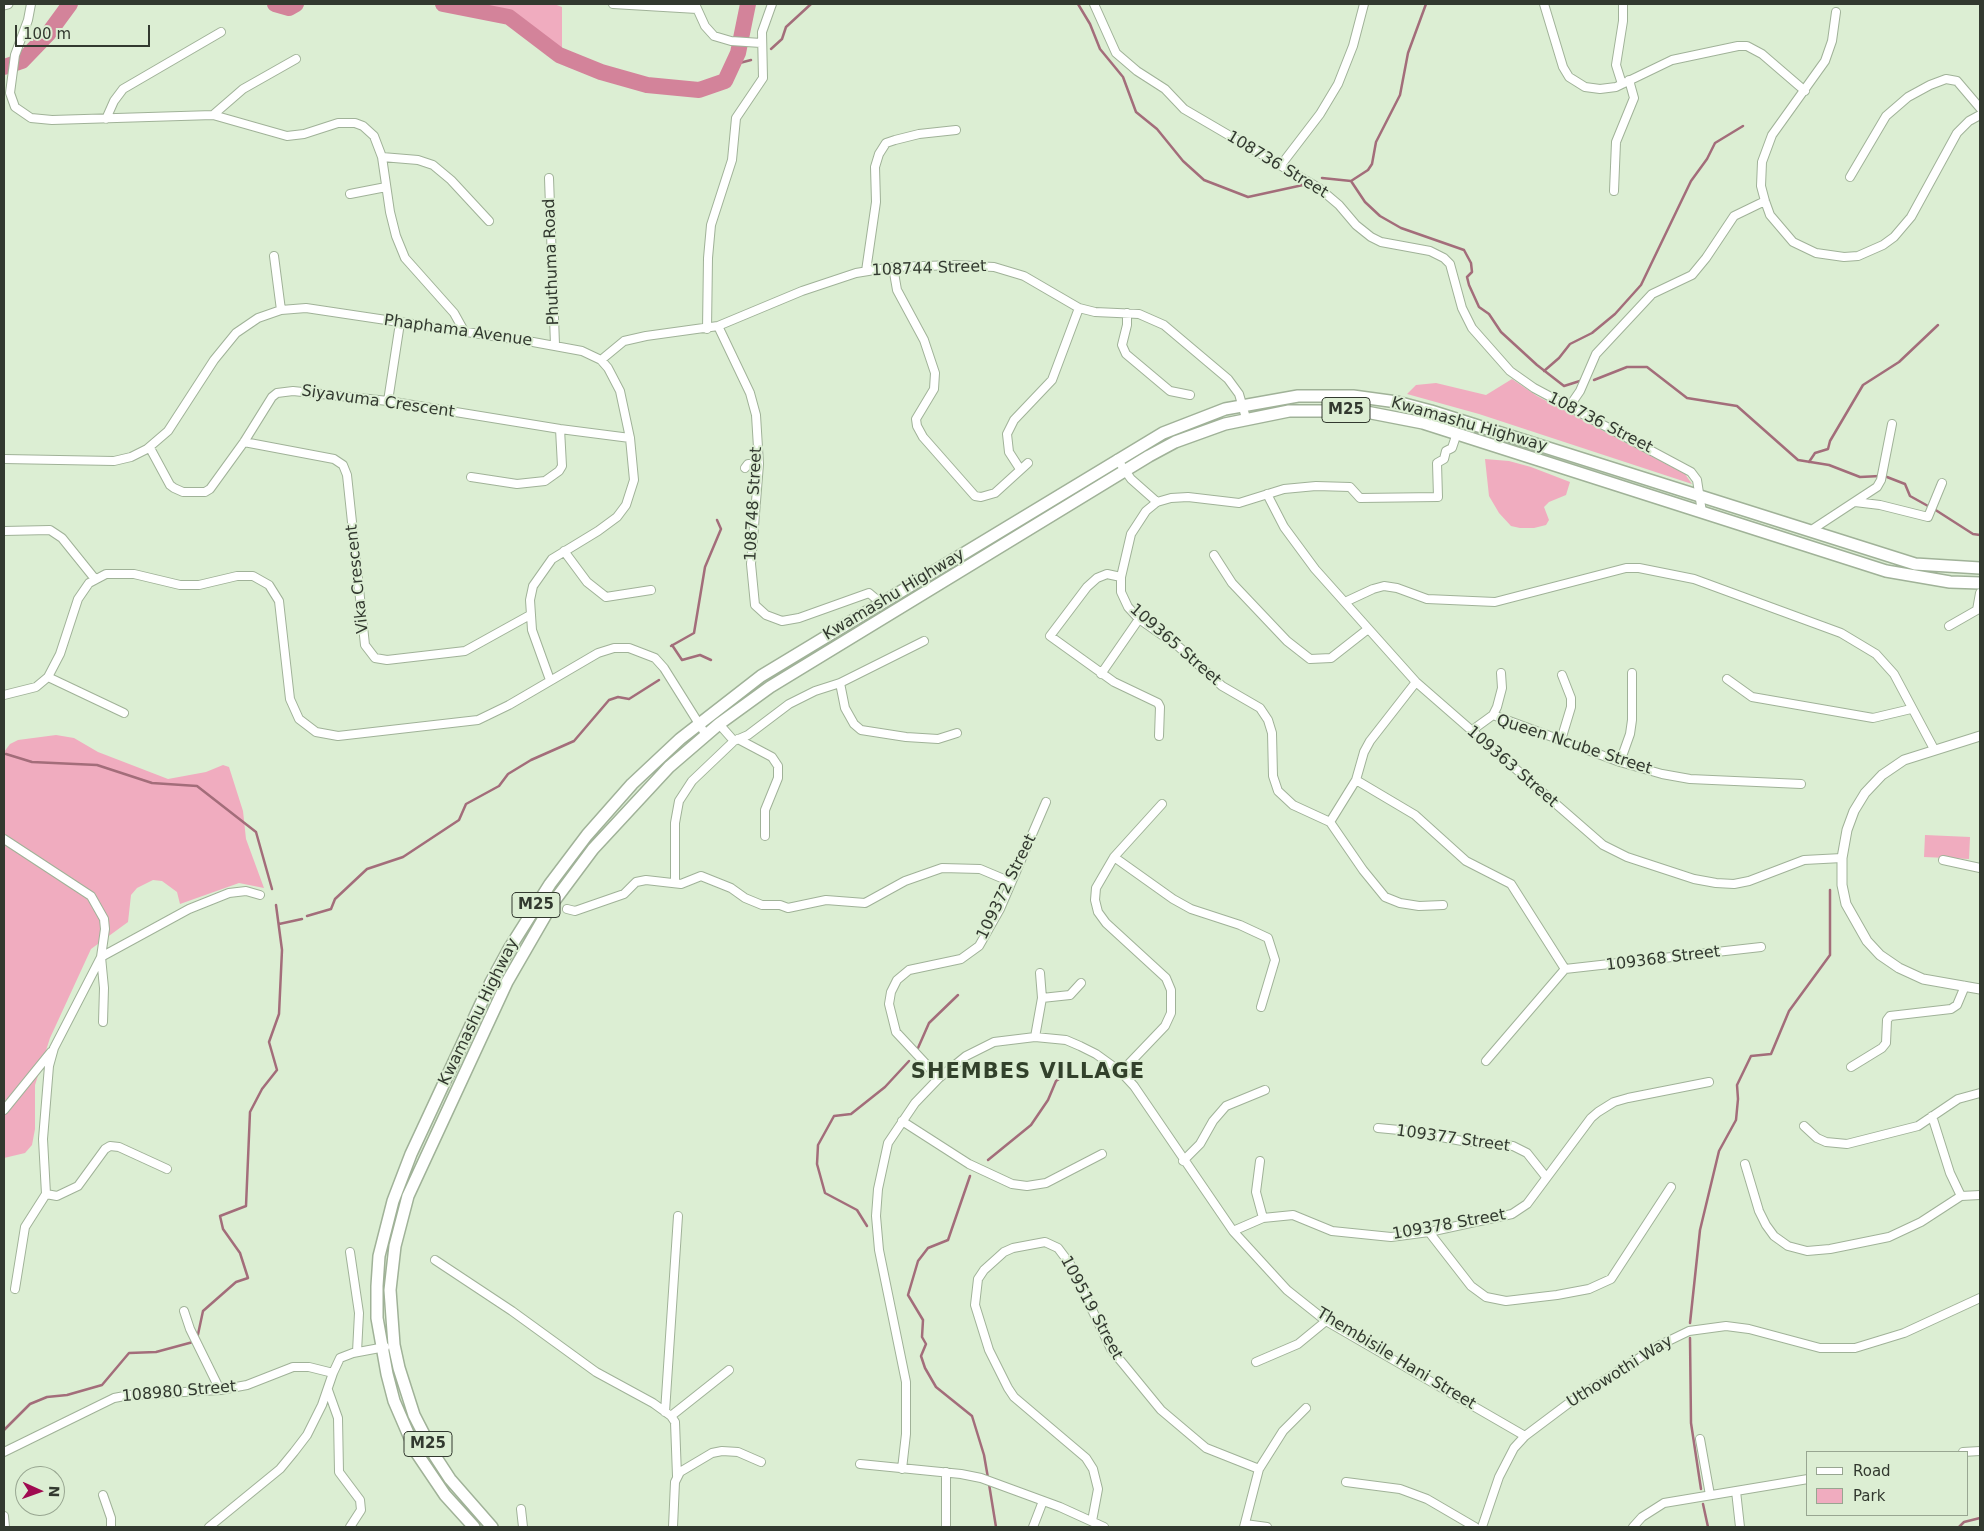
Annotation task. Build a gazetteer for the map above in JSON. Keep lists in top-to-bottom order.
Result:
{
  "streets": {
    "main road": ["M25", "Kwamashu Highway"],
    "street": [
      "108736 Street",
      "Phuthuma Road",
      "108744 Street",
      "Phaphama Avenue",
      "Siyavuma Crescent",
      "108748 Street",
      "Vika Crescent",
      "109365 Street",
      "Queen Ncube Street",
      "109363 Street",
      "109372 Street",
      "109368 Street",
      "109377 Street",
      "109378 Street",
      "109519 Street",
      "Thembisile Hani Street",
      "Uthowothi Way",
      "108980 Street"
    ]
  },
  "crossings": [
    ["108736 Street", "Kwamashu Highway"],
    ["Phuthuma Road", "Phaphama Avenue"],
    ["108744 Street", "Phaphama Avenue"],
    ["108744 Street", "Kwamashu Highway"],
    ["108744 Street", "108748 Street"],
    ["Phaphama Avenue", "Siyavuma Crescent"],
    ["Siyavuma Crescent", "Vika Crescent"],
    ["Kwamashu Highway", "108748 Street"],
    ["Queen Ncube Street", "109363 Street"],
    ["109372 Street", "Thembisile Hani Street"],
    ["109377 Street", "109378 Street"],
    ["109378 Street", "Thembisile Hani Street"],
    ["Thembisile Hani Street", "Uthowothi Way"]
  ],
  "districts": ["SHEMBES VILLAGE"],
  "legend": ["Road", "Park"],
  "scale_bar": "100 m",
  "north": "right"
}
